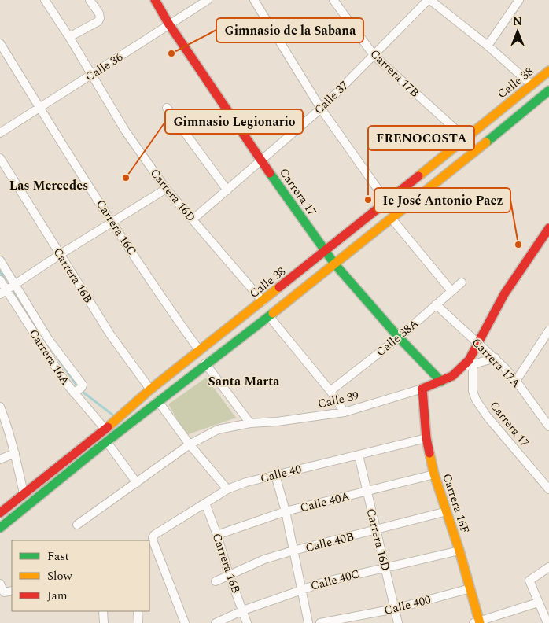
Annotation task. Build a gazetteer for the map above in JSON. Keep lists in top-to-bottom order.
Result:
{
  "streets": {
    "main road": [
      "Calle 38",
      "Carrera 17",
      "Calle 39",
      "Carrera 16F"
    ],
    "street": [
      "Calle 36",
      "Carrera 17B",
      "Calle 37",
      "Carrera 16D",
      "Carrera 16C",
      "Carrera 16B",
      "Calle 38A",
      "Carrera 16A",
      "Carrera 17A",
      "Calle 40",
      "Calle 40A",
      "Calle 40B",
      "Calle 40C",
      "Calle 400"
    ]
  },
  "crossings": [
    ["Calle 36", "Carrera 17"],
    ["Calle 36", "Carrera 16D"],
    ["Calle 36", "Carrera 16C"],
    ["Carrera 17B", "Calle 38"],
    ["Carrera 17B", "Calle 37"],
    ["Calle 38", "Carrera 17"],
    ["Calle 38", "Carrera 16D"],
    ["Calle 38", "Carrera 16C"],
    ["Calle 38", "Carrera 16B"],
    ["Calle 38", "Carrera 16A"],
    ["Calle 37", "Carrera 17"],
    ["Calle 37", "Carrera 16D"],
    ["Carrera 17", "Calle 38A"],
    ["Carrera 17", "Calle 39"],
    ["Carrera 16D", "Calle 40"],
    ["Carrera 16D", "Calle 40A"],
    ["Carrera 16D", "Calle 40B"],
    ["Carrera 16D", "Calle 40C"],
    ["Carrera 16D", "Calle 400"],
    ["Carrera 16B", "Calle 40"],
    ["Carrera 16B", "Calle 40A"],
    ["Carrera 16B", "Calle 40B"],
    ["Carrera 16B", "Calle 40C"],
    ["Calle 38A", "Carrera 17A"],
    ["Carrera 17A", "Calle 39"],
    ["Calle 39", "Carrera 16F"],
    ["Calle 40", "Carrera 16F"],
    ["Calle 40A", "Carrera 16F"],
    ["Carrera 16F", "Calle 40B"],
    ["Carrera 16F", "Calle 40C"],
    ["Carrera 16F", "Calle 400"]
  ],
  "districts": ["Las Mercedes", "Santa Marta"],
  "places": [
    "Gimnasio de la Sabana",
    "Gimnasio Legionario",
    "FRENOCOSTA",
    "Ie José Antonio Paez"
  ],
  "legend": ["Fast", "Slow", "Jam"],
  "north": "top"
}
